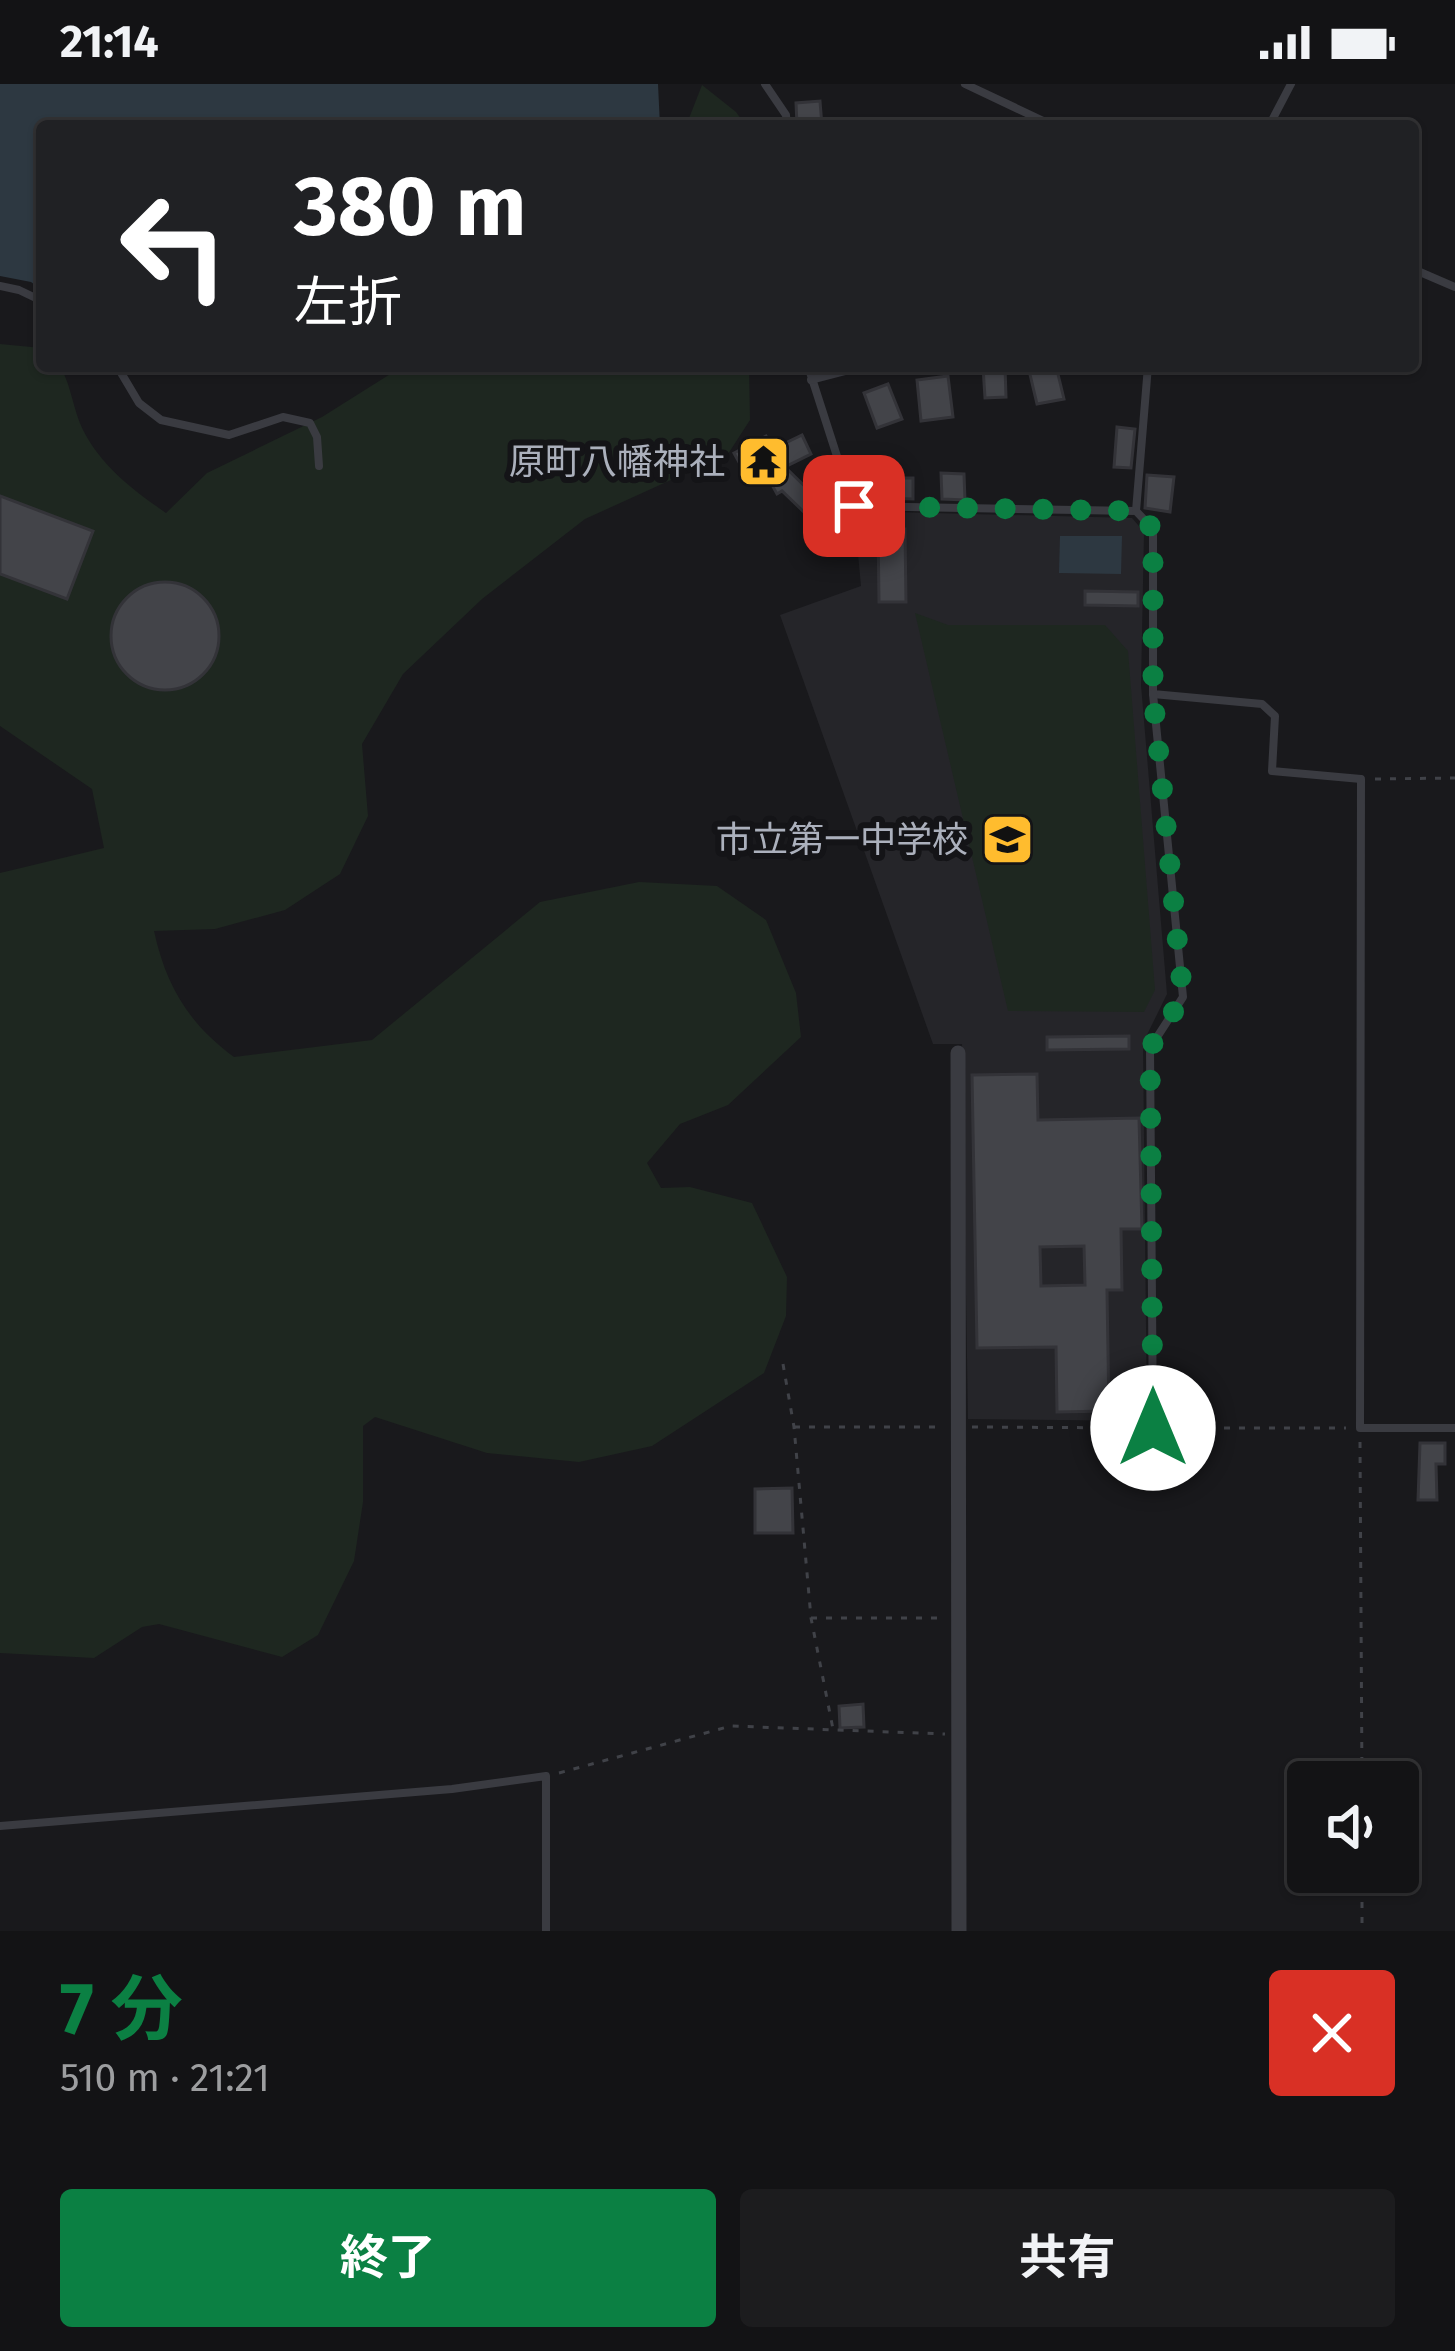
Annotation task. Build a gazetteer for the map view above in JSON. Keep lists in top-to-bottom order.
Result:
{
  "places": {
    "temple": ["原町八幡神社"],
    "school or university": ["市立第一中学校"]
  },
  "page": {
    "status": "21:14",
    "turn": ["380 m", "左折"],
    "heading": ["7 分", "510 m · 21:21"],
    "buttons": ["終了", "共有"]
  }
}
